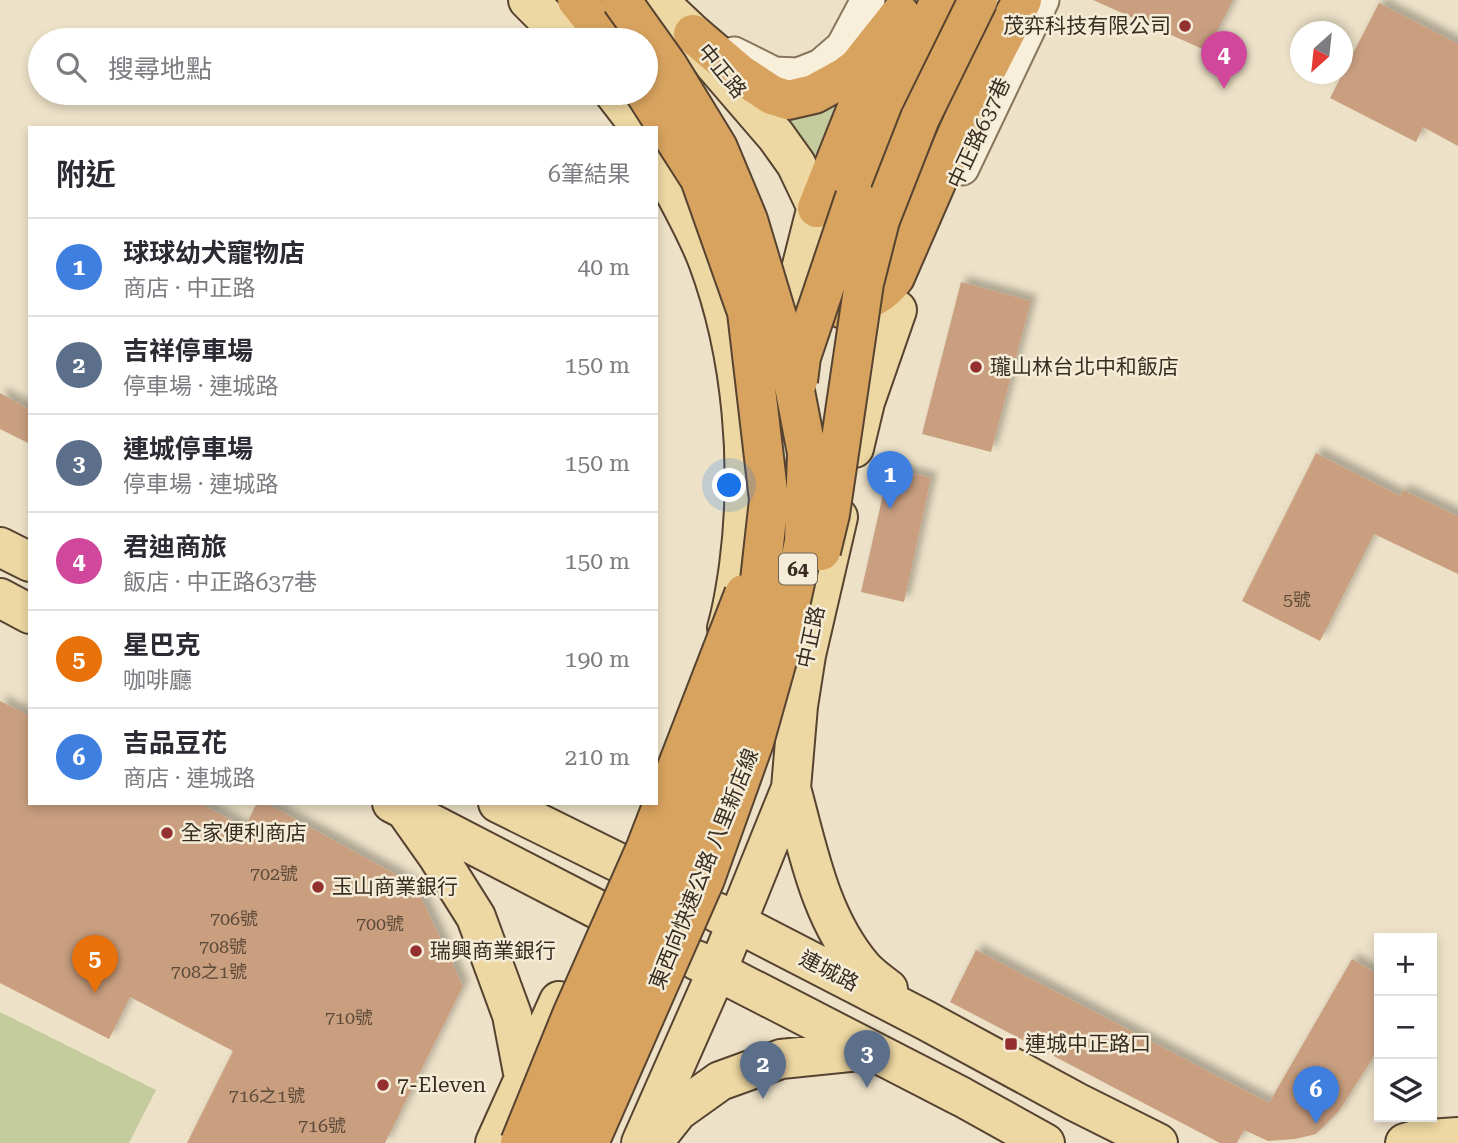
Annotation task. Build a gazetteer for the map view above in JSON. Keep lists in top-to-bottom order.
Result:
{
  "streets": {
    "highway": ["64", "東西向快速公路 八里新店線"],
    "main road": ["中正路", "連城路"],
    "street": ["中正路637巷"]
  },
  "crossings": [
    ["中正路", "連城路"]
  ],
  "places": {
    "other": [
      "茂弈科技有限公司",
      "瓏山林台北中和飯店",
      "全家便利商店",
      "玉山商業銀行",
      "瑞興商業銀行",
      "7-Eleven"
    ],
    "transit": ["連城中正路口"]
  },
  "house_numbers": [
    "5號",
    "702號",
    "706號",
    "700號",
    "708號",
    "708之1號",
    "710號",
    "716之1號",
    "716號"
  ],
  "north": "bottom left",
  "page": {
    "search": "搜尋地點",
    "pins": [
      "4",
      "1",
      "5",
      "3",
      "2",
      "6"
    ],
    "heading": ["附近", "6筆結果"],
    "list": [
      {
        "mark": "1",
        "name": "球球幼犬寵物店",
        "note": "商店 · 中正路",
        "value": "40 m"
      },
      {
        "mark": "2",
        "name": "吉祥停車場",
        "note": "停車場 · 連城路",
        "value": "150 m"
      },
      {
        "mark": "3",
        "name": "連城停車場",
        "note": "停車場 · 連城路",
        "value": "150 m"
      },
      {
        "mark": "4",
        "name": "君迪商旅",
        "note": "飯店 · 中正路637巷",
        "value": "150 m"
      },
      {
        "mark": "5",
        "name": "星巴克",
        "note": "咖啡廳",
        "value": "190 m"
      },
      {
        "mark": "6",
        "name": "吉品豆花",
        "note": "商店 · 連城路",
        "value": "210 m"
      }
    ],
    "map_buttons": ["+", "−"]
  }
}
